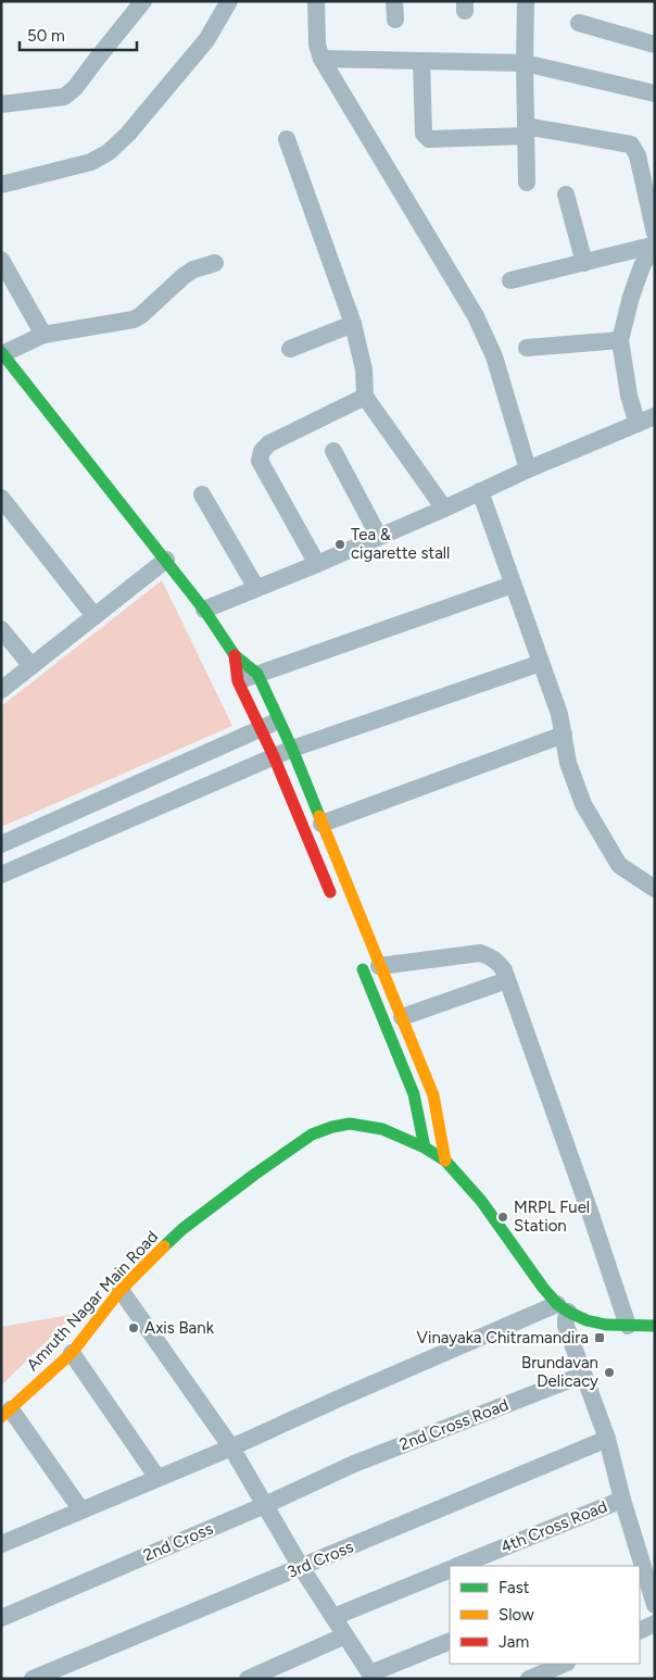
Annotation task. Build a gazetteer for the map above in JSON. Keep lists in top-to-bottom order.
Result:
{
  "streets": {
    "street": [
      "Amruth Nagar Main Road",
      "2nd Cross Road",
      "4th Cross Road",
      "2nd Cross",
      "3rd Cross"
    ]
  },
  "crossings": [
    ["2nd Cross Road", "2nd Cross"]
  ],
  "places": {
    "other": [
      "Tea & cigarette stall",
      "MRPL Fuel Station",
      "Axis Bank",
      "Brundavan Delicacy"
    ],
    "transit": ["Vinayaka Chitramandira"]
  },
  "legend": ["Fast", "Slow", "Jam"],
  "scale_bar": "50 m"
}
